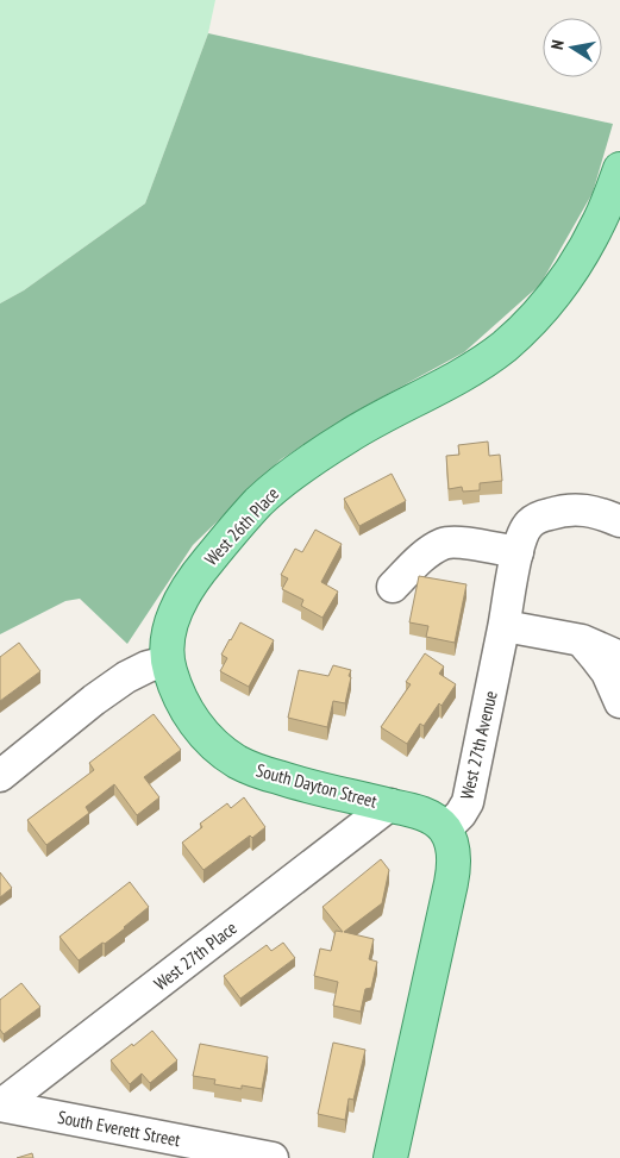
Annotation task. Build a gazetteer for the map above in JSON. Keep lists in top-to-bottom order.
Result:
{
  "streets": {
    "main road": ["West 26th Place", "South Dayton Street"],
    "street": ["West 27th Avenue", "West 27th Place", "South Everett Street"]
  },
  "crossings": [
    ["West 26th Place", "South Dayton Street"],
    ["West 27th Avenue", "South Dayton Street"],
    ["South Dayton Street", "West 27th Place"],
    ["West 27th Place", "South Everett Street"]
  ],
  "north": "left"
}
